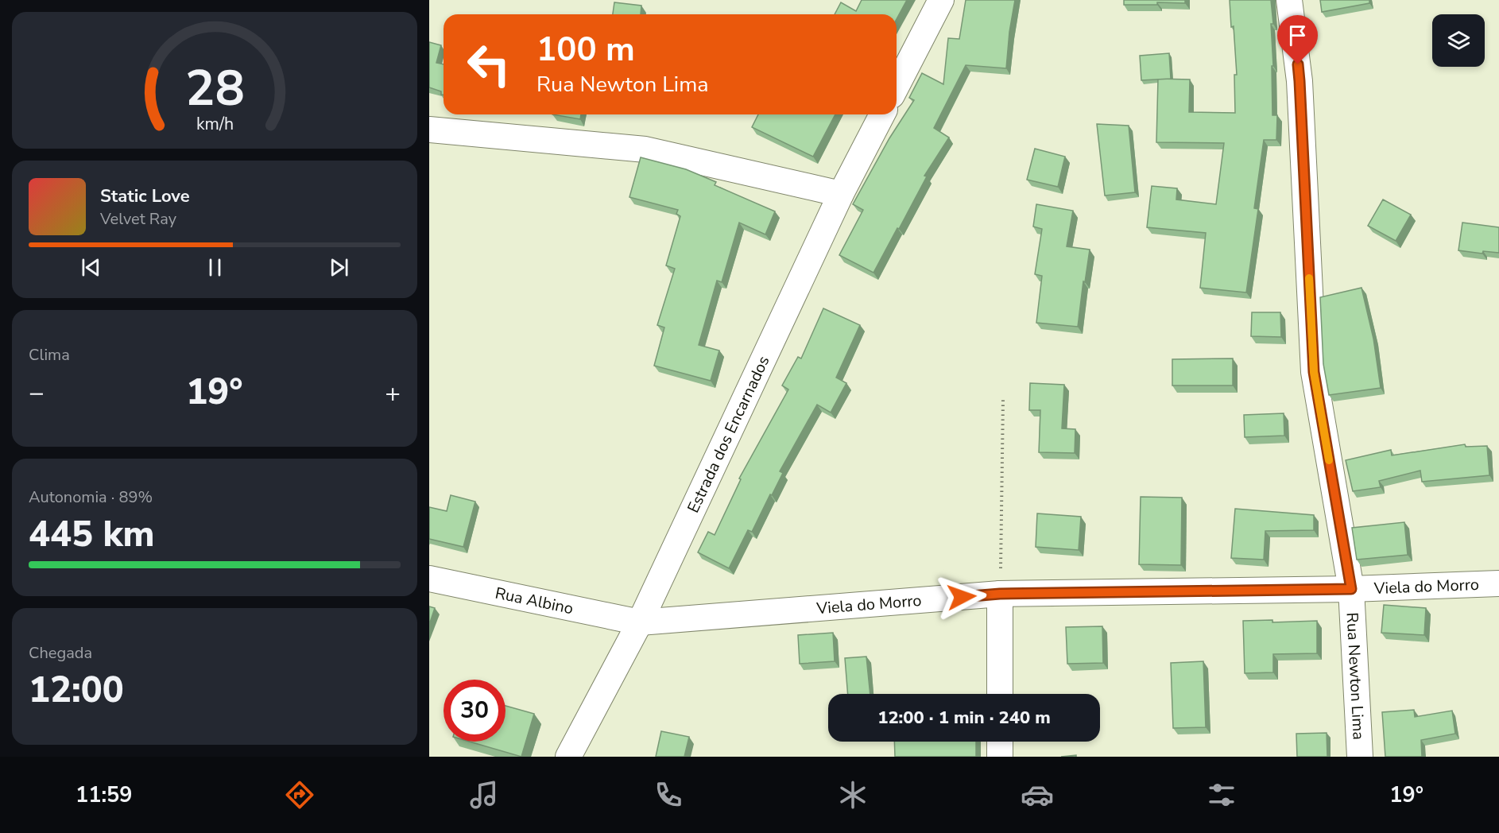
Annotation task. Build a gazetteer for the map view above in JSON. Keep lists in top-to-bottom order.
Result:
{
  "streets": {
    "street": [
      "Estrada dos Encarnados",
      "Viela do Morro",
      "Rua Albino",
      "Rua Newton Lima"
    ]
  },
  "crossings": [
    ["Estrada dos Encarnados", "Viela do Morro"],
    ["Estrada dos Encarnados", "Rua Albino"],
    ["Viela do Morro", "Rua Albino"],
    ["Viela do Morro", "Rua Newton Lima"]
  ],
  "page": {
    "turn": ["100 m", "Rua Newton Lima"],
    "song": ["Static Love", "Velvet Ray"],
    "tile": [
      "Clima",
      ["Autonomia · 89%", "445 km"],
      ["Chegada", "12:00"]
    ],
    "heat": ["−", "19°", "+"],
    "limit": "30",
    "trip": "12:00 · 1 min · 240 m",
    "tabs": ["11:59", "19°"],
    "gauge": ["28", "km/h"]
  }
}
